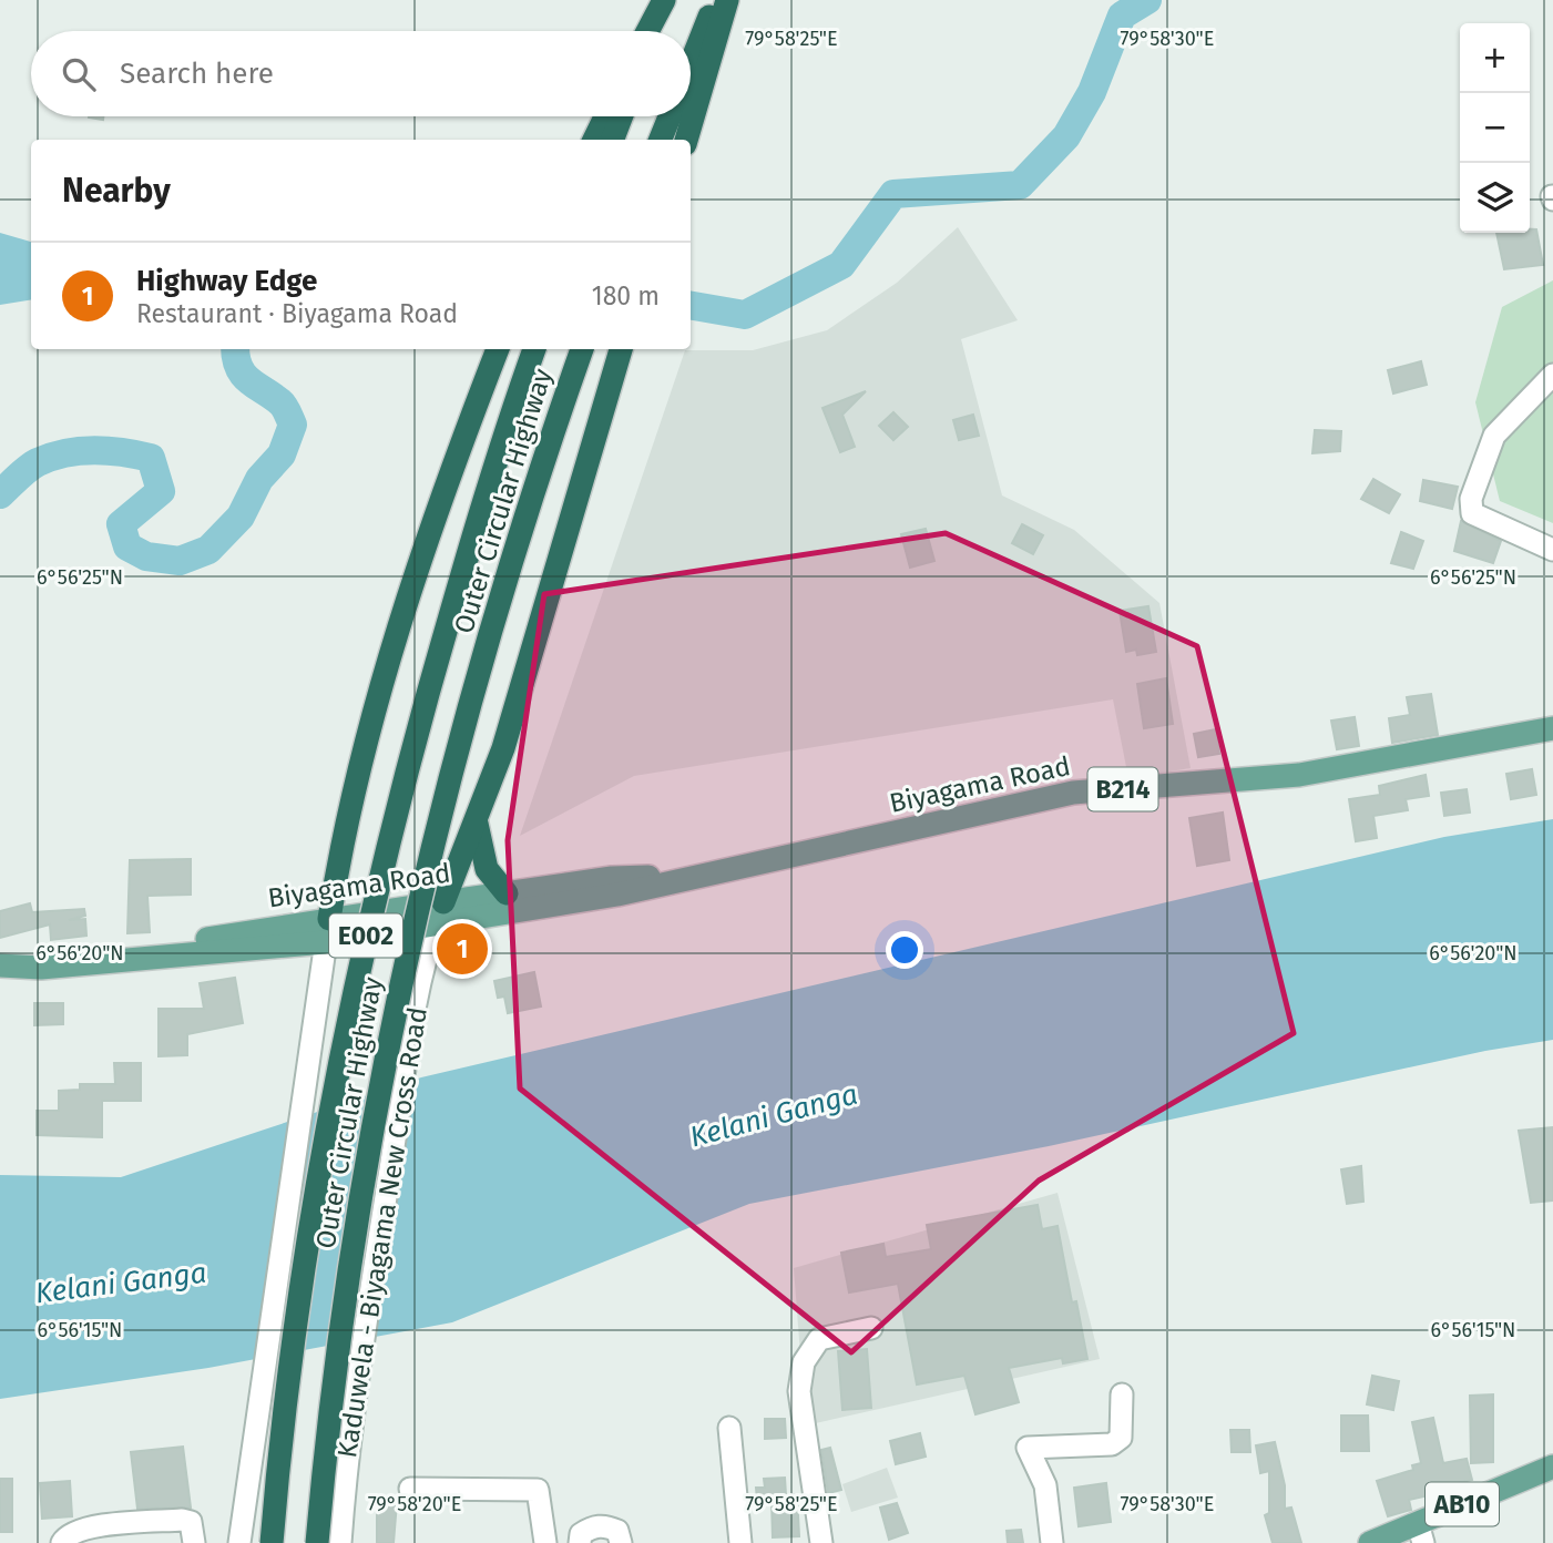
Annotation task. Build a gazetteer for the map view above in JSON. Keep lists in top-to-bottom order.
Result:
{
  "streets": {
    "highway": ["Outer Circular Highway", "E002"],
    "main road": ["Biyagama Road", "B214", "AB10"],
    "street": ["Kaduwela - Biyagama New Cross Road"]
  },
  "crossings": [
    ["Biyagama Road", "Kaduwela - Biyagama New Cross Road"]
  ],
  "water": ["Kelani Ganga"],
  "page": {
    "map_buttons": ["+", "−"],
    "search": "Search here",
    "heading": "Nearby",
    "list": [
      {
        "mark": "1",
        "name": "Highway Edge",
        "note": "Restaurant · Biyagama Road",
        "value": "180 m"
      }
    ],
    "pins": "1"
  },
  "coordinates": [
    "79°58'25\"E",
    "79°58'30\"E",
    "6°56'25\"N",
    "6°56'20\"N",
    "6°56'15\"N",
    "79°58'20\"E"
  ]
}
